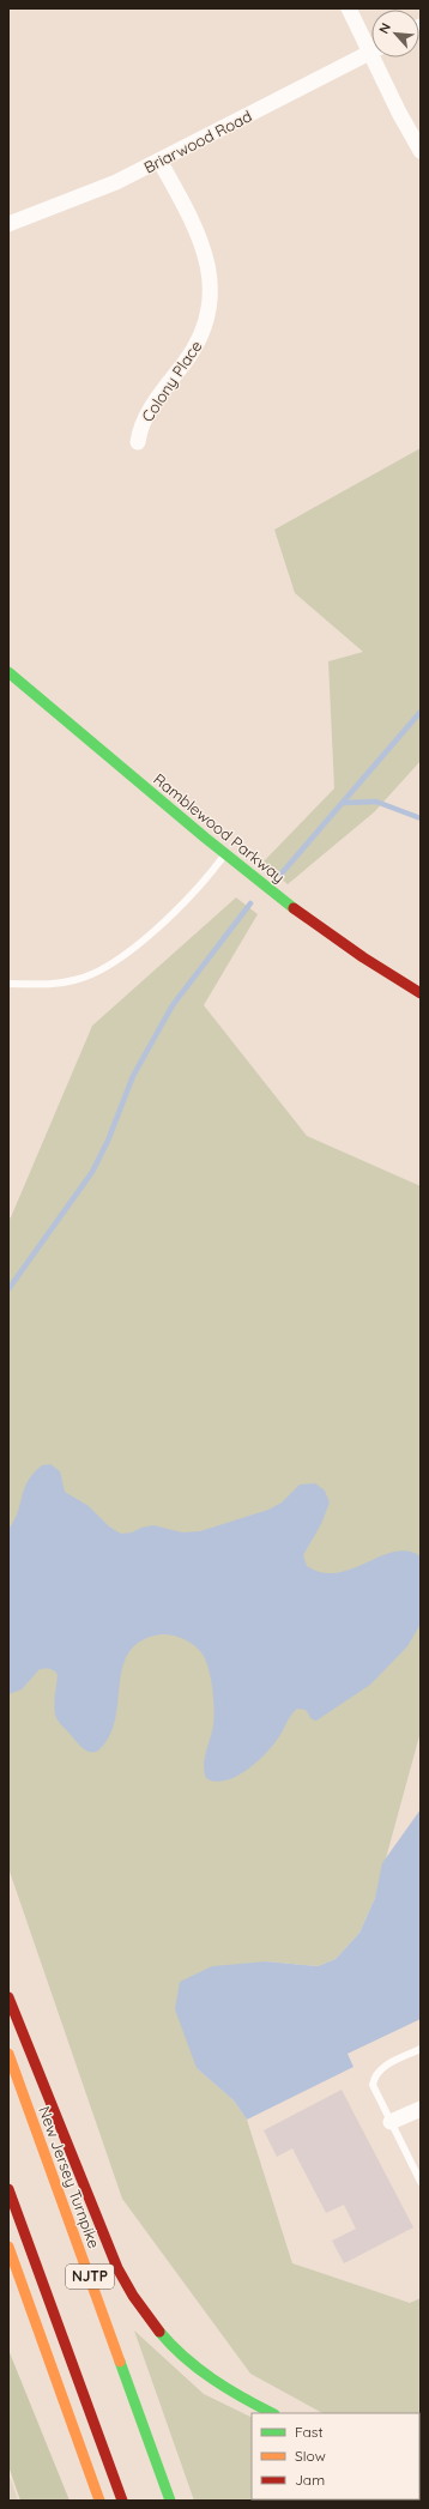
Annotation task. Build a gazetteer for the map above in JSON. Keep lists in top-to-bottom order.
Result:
{
  "streets": {
    "main road": ["Ramblewood Parkway", "New Jersey Turnpike", "NJTP"],
    "street": ["Briarwood Road", "Colony Place"]
  },
  "crossings": [
    ["Briarwood Road", "Colony Place"]
  ],
  "legend": ["Fast", "Slow", "Jam"],
  "north": "top left"
}
